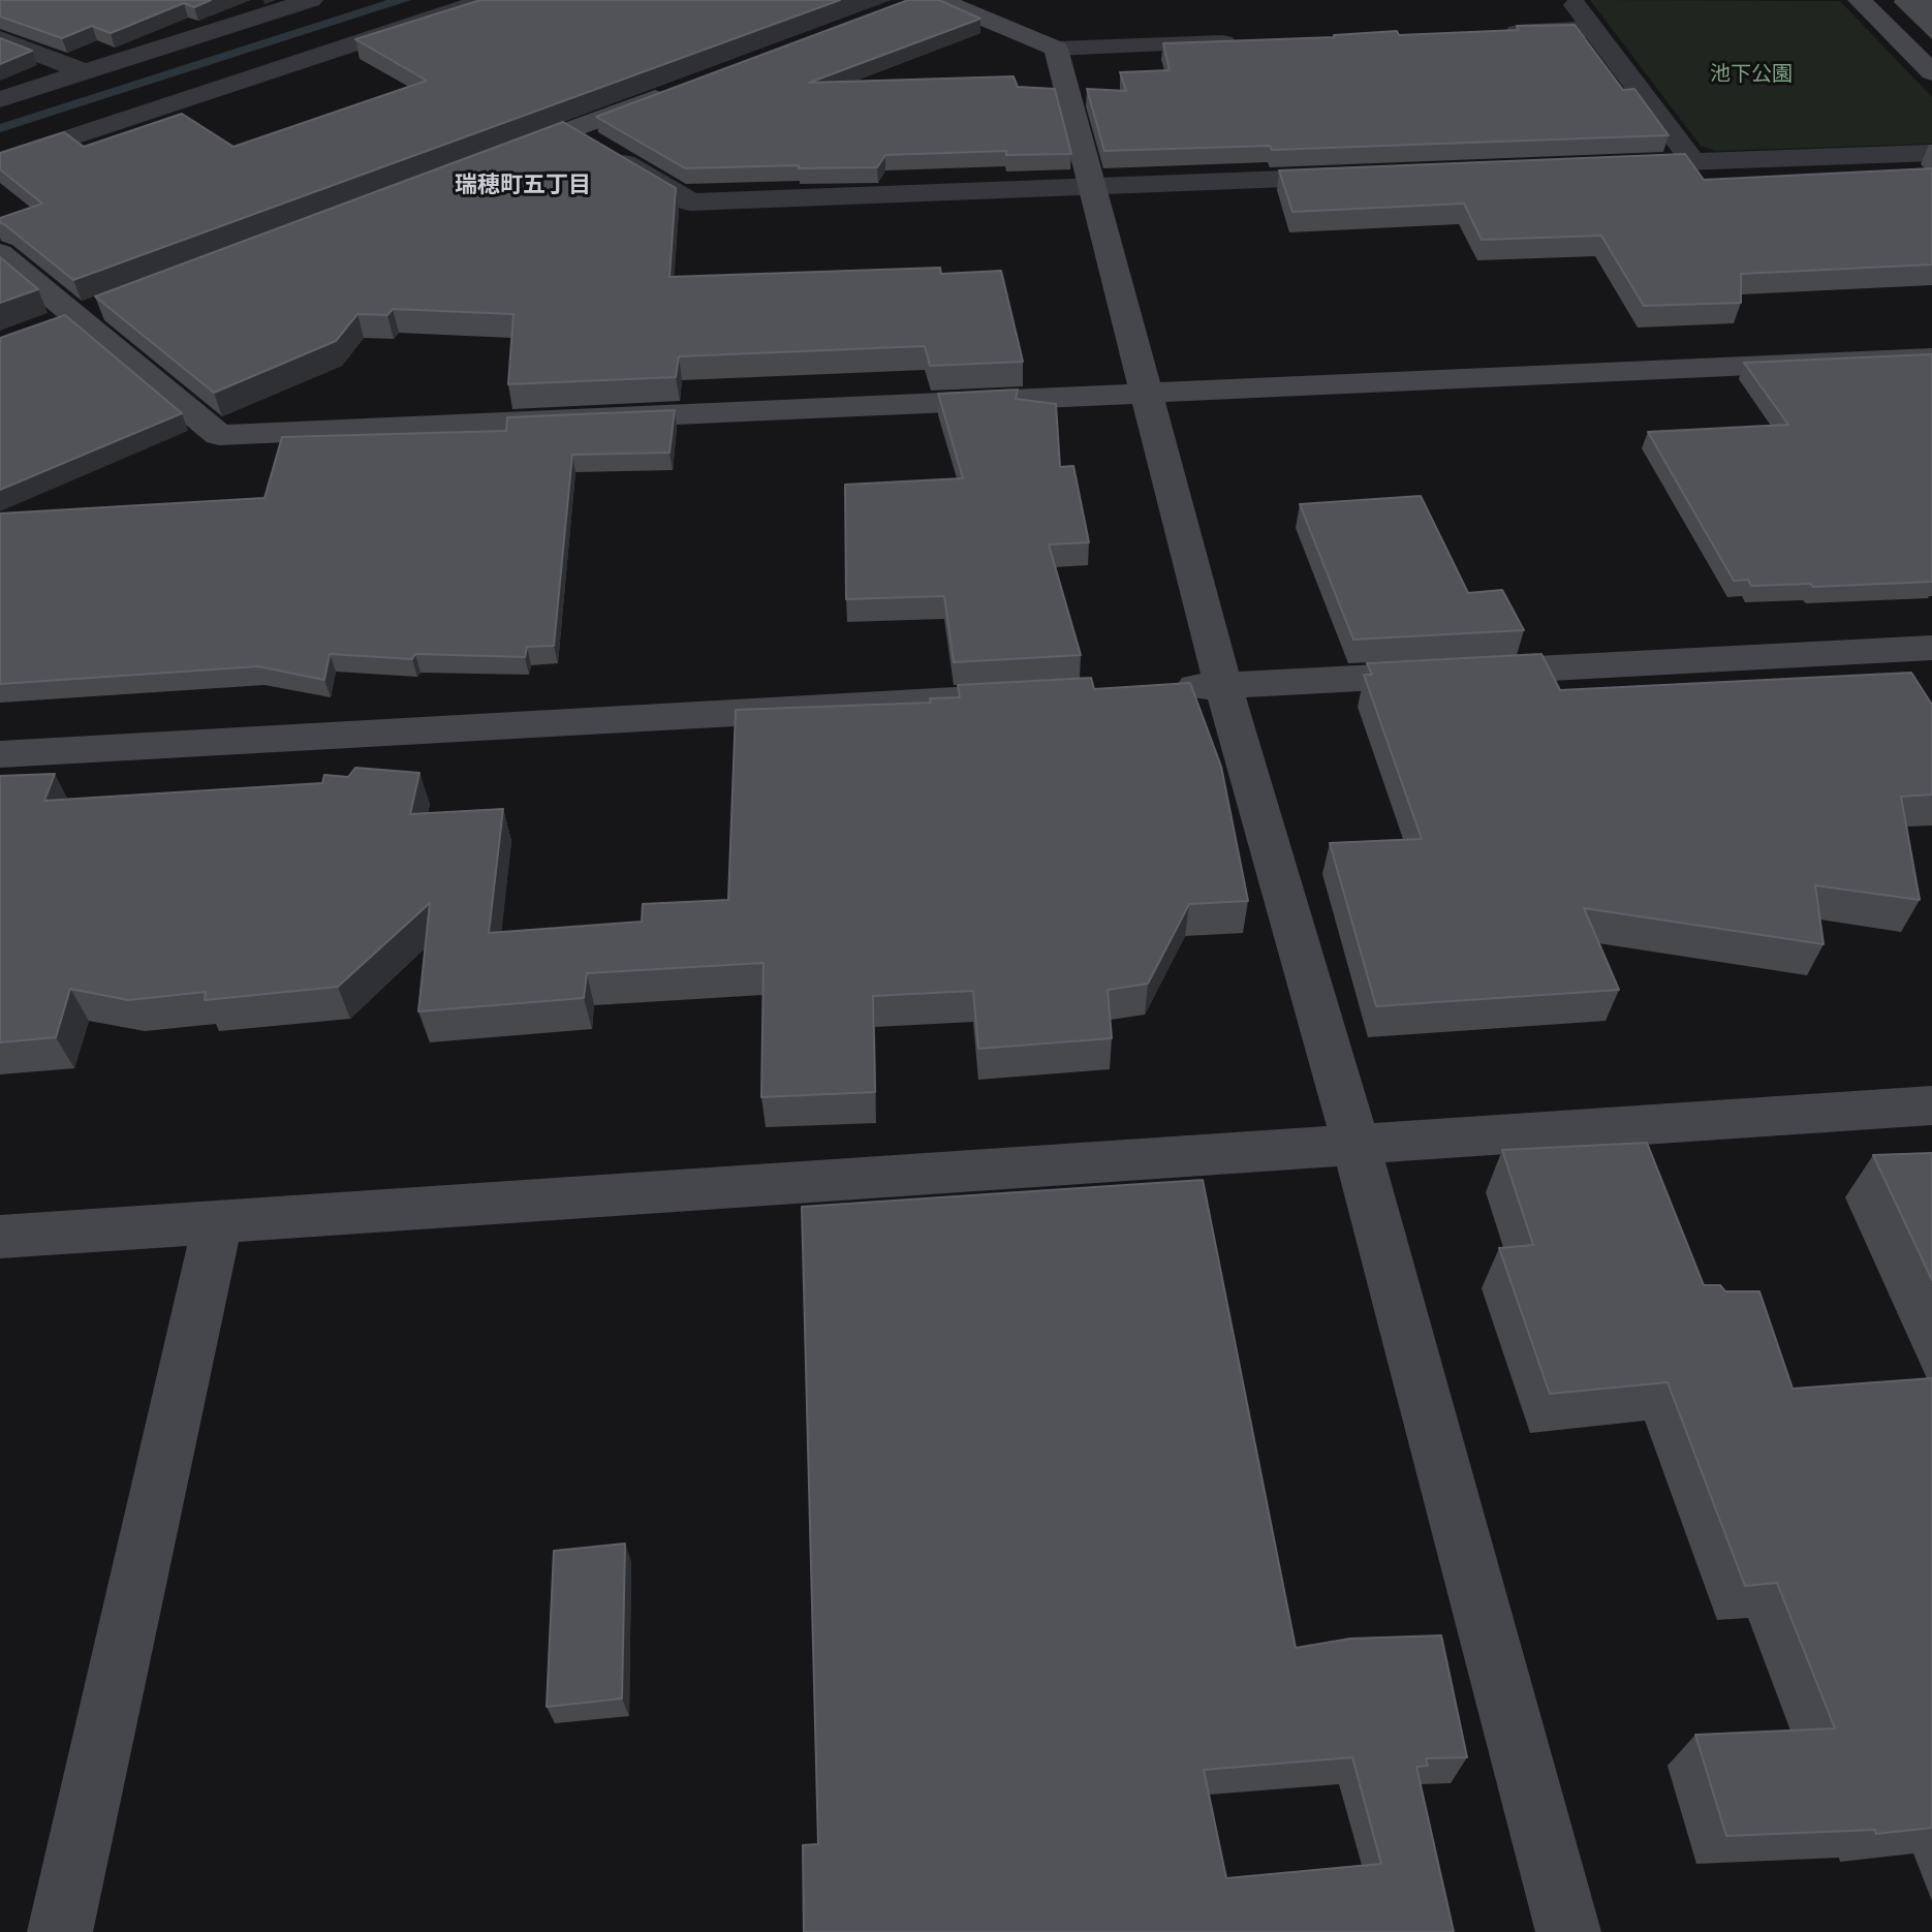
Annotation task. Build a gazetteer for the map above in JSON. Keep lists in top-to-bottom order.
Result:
{
  "districts": ["瑞穂町五丁目"],
  "parks": ["池下公園"]
}
